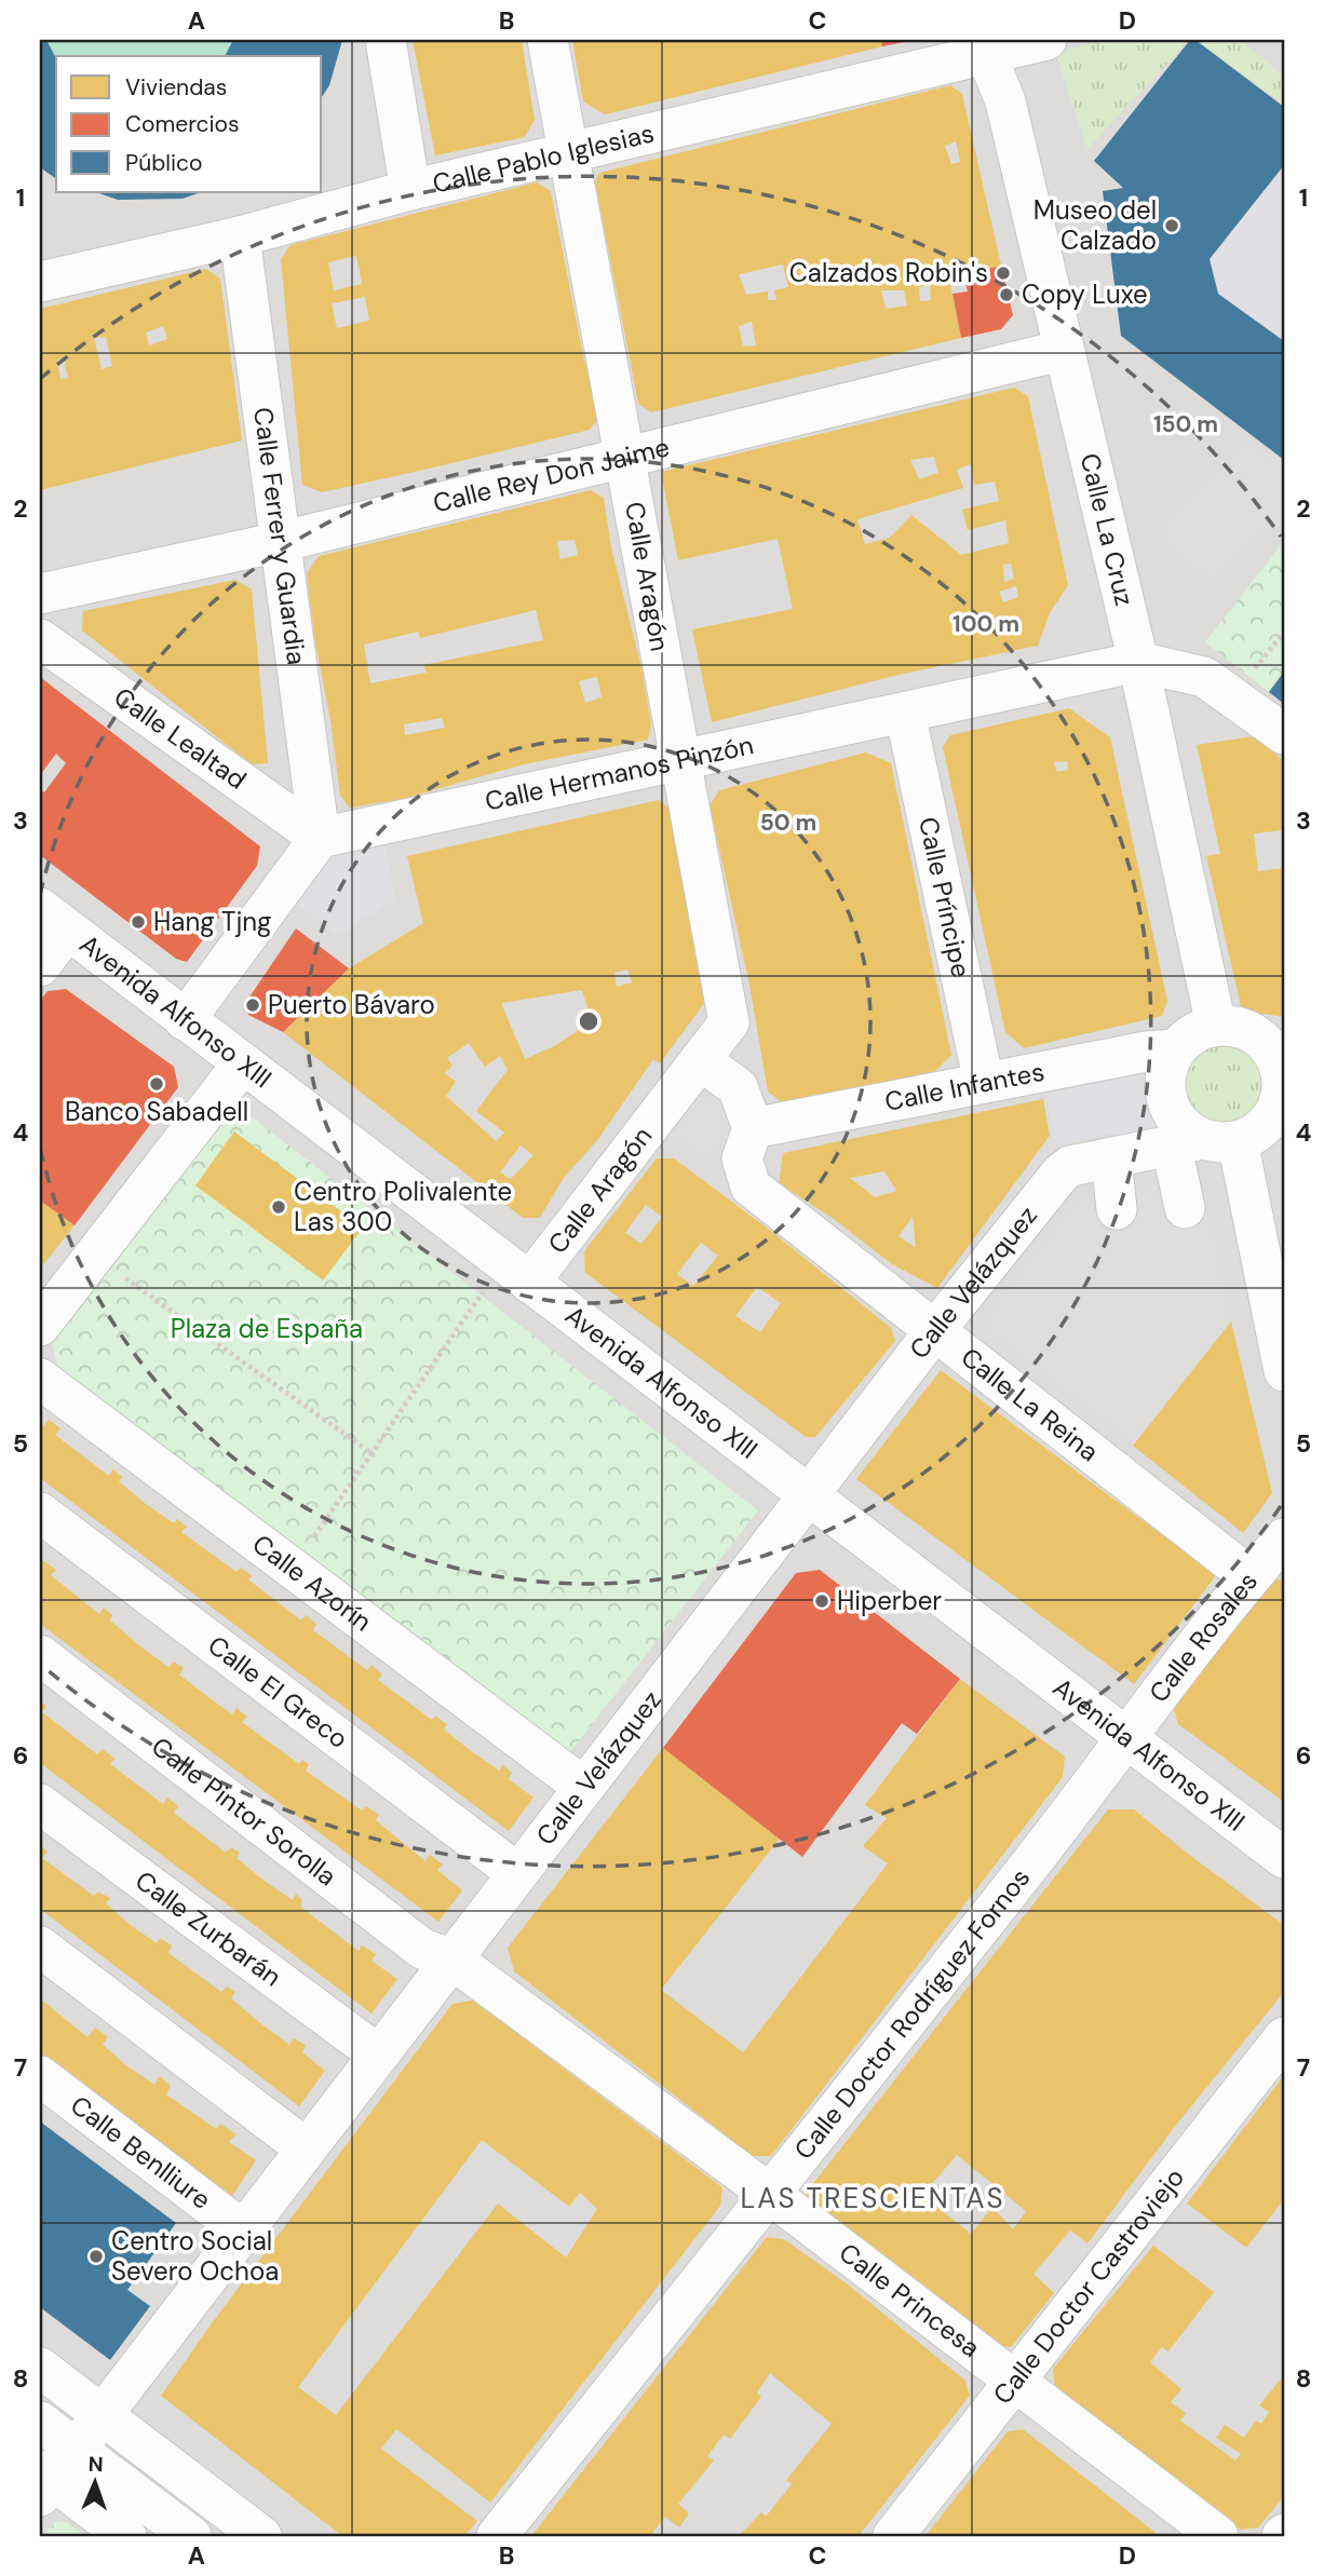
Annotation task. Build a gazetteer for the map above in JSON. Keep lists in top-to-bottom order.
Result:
{
  "streets": {
    "street": [
      "Calle Pablo Iglesias",
      "Calle Rey Don Jaime",
      "Calle La Cruz",
      "Calle Ferrer y Guardia",
      "Calle Aragón",
      "Calle Lealtad",
      "Calle Hermanos Pinzón",
      "Calle Príncipe",
      "Avenida Alfonso XIII",
      "Calle Infantes",
      "Calle Velázquez",
      "Calle La Reina",
      "Calle Azorín",
      "Calle Rosales",
      "Calle El Greco",
      "Calle Pintor Sorolla",
      "Calle Zurbarán",
      "Calle Doctor Rodríguez Fornos",
      "Calle Benlliure",
      "Calle Doctor Castroviejo",
      "Calle Princesa"
    ]
  },
  "crossings": [
    ["Calle Pablo Iglesias", "Calle La Cruz"],
    ["Calle Pablo Iglesias", "Calle Ferrer y Guardia"],
    ["Calle Pablo Iglesias", "Calle Aragón"],
    ["Calle Rey Don Jaime", "Calle La Cruz"],
    ["Calle Rey Don Jaime", "Calle Ferrer y Guardia"],
    ["Calle Rey Don Jaime", "Calle Aragón"],
    ["Calle La Cruz", "Calle Hermanos Pinzón"],
    ["Calle La Cruz", "Calle Infantes"],
    ["Calle La Cruz", "Calle Velázquez"],
    ["Calle Ferrer y Guardia", "Calle Lealtad"],
    ["Calle Ferrer y Guardia", "Calle Hermanos Pinzón"],
    ["Calle Aragón", "Calle Hermanos Pinzón"],
    ["Calle Aragón", "Avenida Alfonso XIII"],
    ["Calle Lealtad", "Calle Hermanos Pinzón"],
    ["Calle Hermanos Pinzón", "Calle Príncipe"],
    ["Calle Príncipe", "Calle Infantes"],
    ["Avenida Alfonso XIII", "Calle Velázquez"],
    ["Avenida Alfonso XIII", "Calle Rosales"],
    ["Avenida Alfonso XIII", "Calle Doctor Rodríguez Fornos"],
    ["Calle Infantes", "Calle Velázquez"],
    ["Calle Infantes", "Calle La Reina"],
    ["Calle Velázquez", "Calle La Reina"],
    ["Calle Velázquez", "Calle Azorín"],
    ["Calle Velázquez", "Calle El Greco"],
    ["Calle Velázquez", "Calle Pintor Sorolla"],
    ["Calle Velázquez", "Calle Zurbarán"],
    ["Calle Velázquez", "Calle Benlliure"],
    ["Calle Velázquez", "Calle Princesa"],
    ["Calle La Reina", "Calle Rosales"],
    ["Calle Rosales", "Calle Doctor Rodríguez Fornos"],
    ["Calle Pintor Sorolla", "Calle Princesa"],
    ["Calle Doctor Rodríguez Fornos", "Calle Princesa"],
    ["Calle Doctor Castroviejo", "Calle Princesa"]
  ],
  "districts": ["LAS TRESCIENTAS"],
  "parks": ["Plaza de España"],
  "places": [
    "Museo del Calzado",
    "Calzados Robin's",
    "Copy Luxe",
    "Hang Tjng",
    "Puerto Bávaro",
    "Banco Sabadell",
    "Centro Polivalente Las 300",
    "Hiperber",
    "Centro Social Severo Ochoa"
  ],
  "legend": ["Viviendas", "Comercios", "Público"],
  "north": "top",
  "grid": {
    "columns": [
      "A",
      "B",
      "C",
      "D"
    ],
    "rows": [
      "1",
      "2",
      "3",
      "4",
      "5",
      "6",
      "7",
      "8"
    ]
  },
  "rings": ["150 m", "100 m", "50 m"]
}
